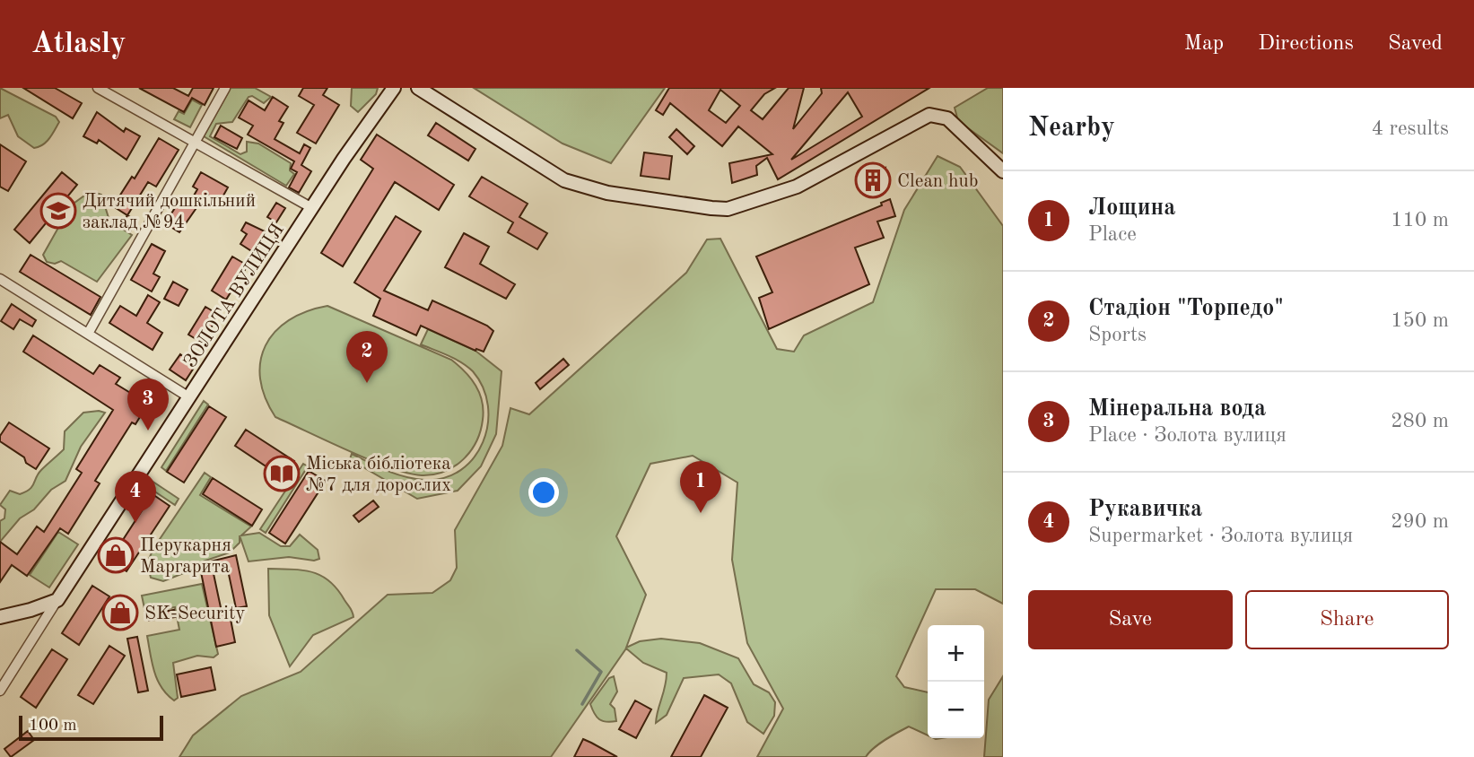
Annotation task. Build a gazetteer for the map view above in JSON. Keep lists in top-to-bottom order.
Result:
{
  "streets": {
    "street": ["ЗОЛОТА ВУЛИЦЯ"]
  },
  "places": {
    "building": ["Clean hub"],
    "school or university": ["Дитячий дошкільний заклад №94"],
    "library": ["Міська бібліотека №7 для дорослих"],
    "shop": ["Перукарня Маргарита", "SK-Security"]
  },
  "scale_bar": "100 m",
  "page": {
    "header": "Atlasly",
    "nav": ["Map", "Directions", "Saved"],
    "heading": ["Nearby", "4 results"],
    "list": [
      {
        "mark": "1",
        "name": "Лощина",
        "note": "Place",
        "value": "110 m"
      },
      {
        "mark": "2",
        "name": "Стадіон \"Торпедо\"",
        "note": "Sports",
        "value": "150 m"
      },
      {
        "mark": "3",
        "name": "Мінеральна вода",
        "note": "Place · Золота вулиця",
        "value": "280 m"
      },
      {
        "mark": "4",
        "name": "Рукавичка",
        "note": "Supermarket · Золота вулиця",
        "value": "290 m"
      }
    ],
    "pins": [
      "2",
      "3",
      "1",
      "4"
    ],
    "buttons": ["Save", "Share"],
    "map_buttons": ["+", "−"],
    "scale": "100 m"
  }
}
